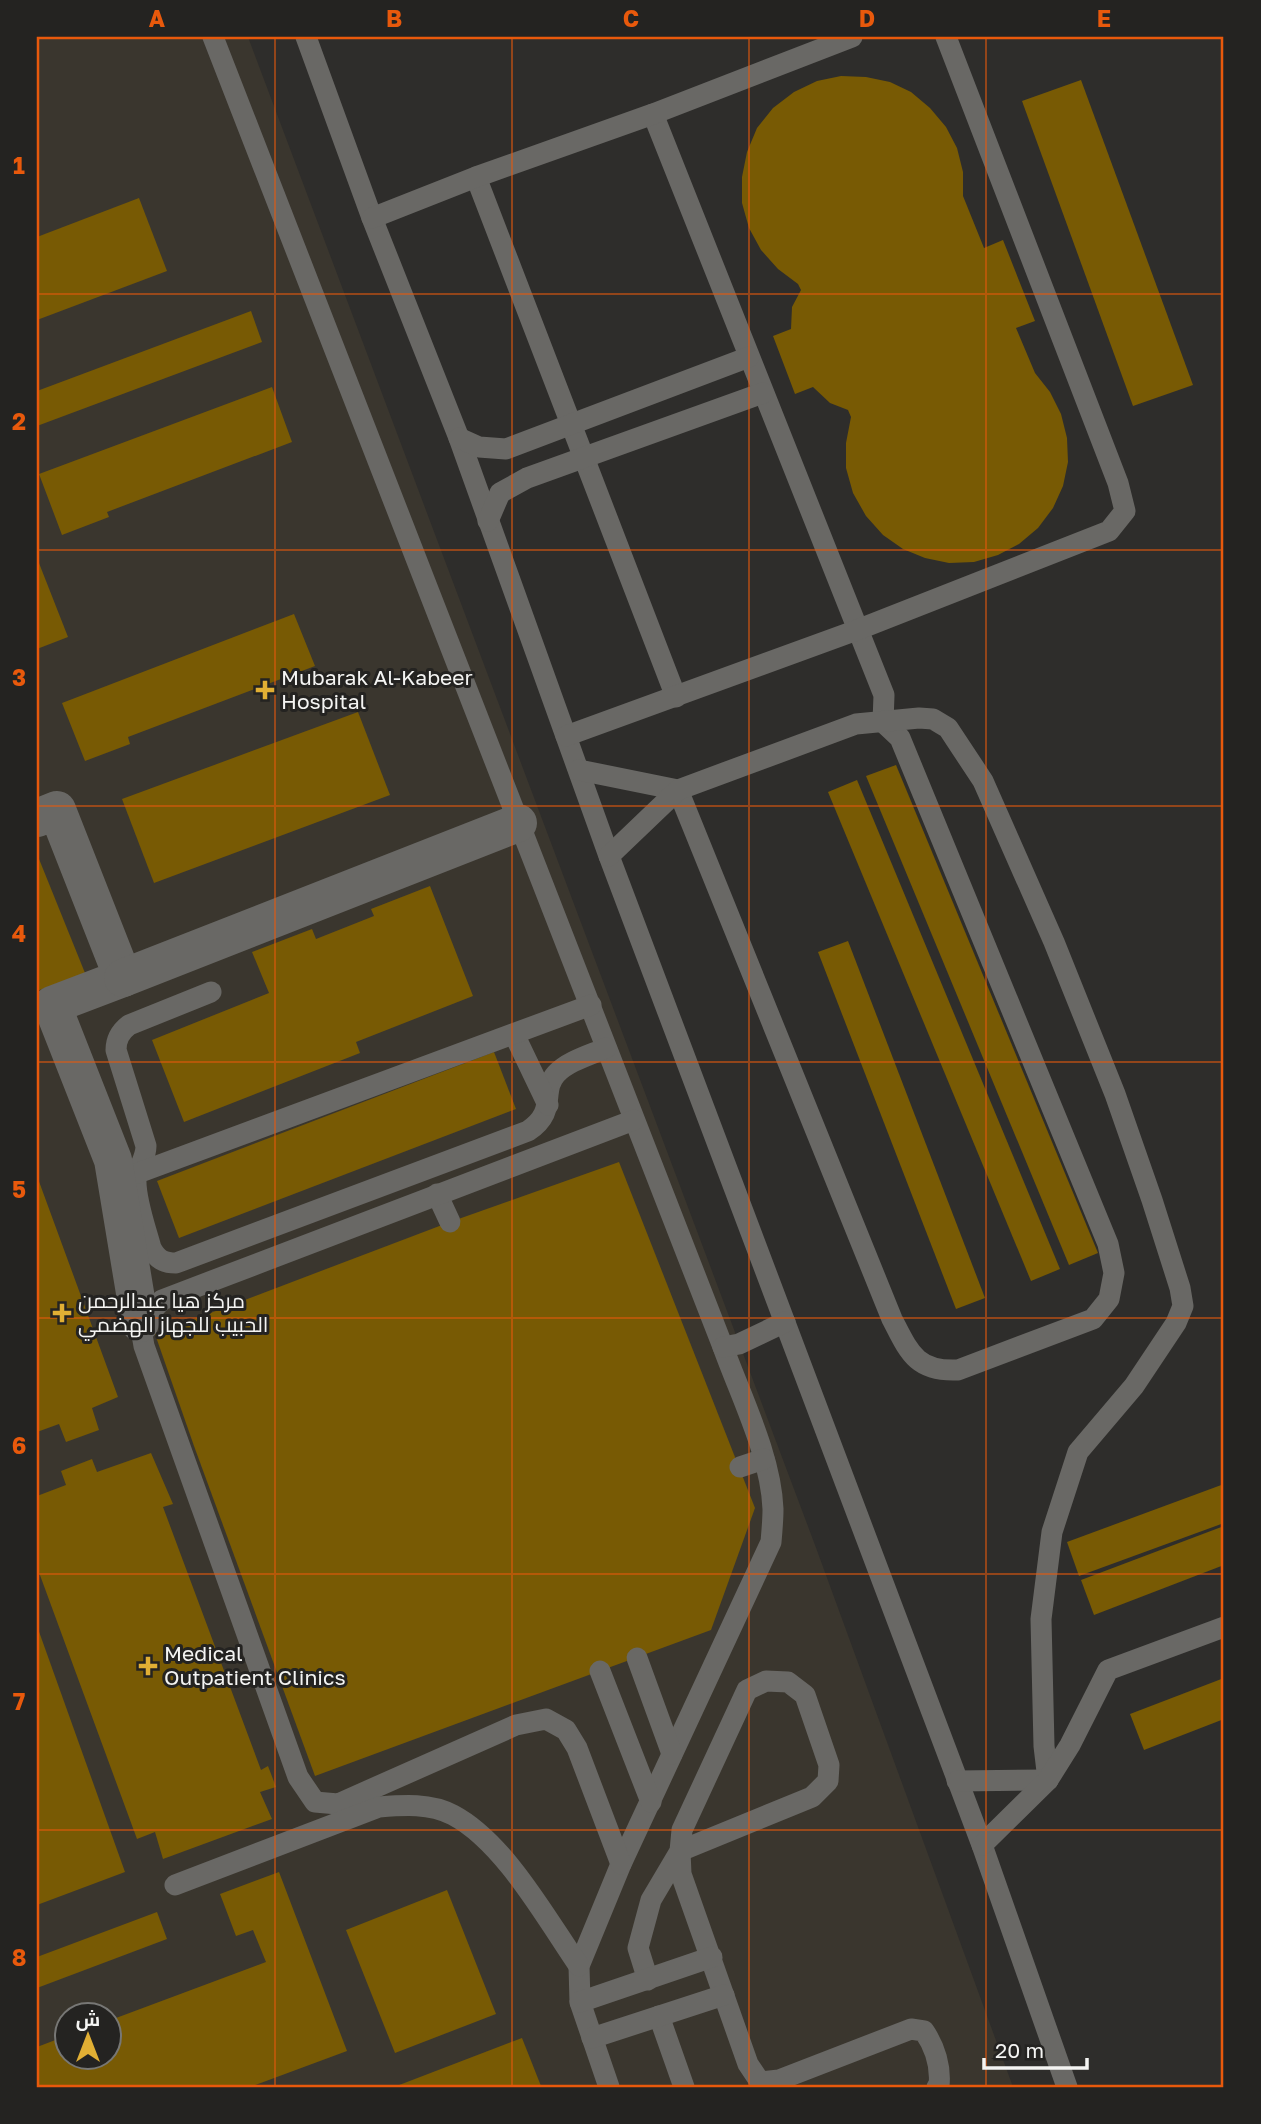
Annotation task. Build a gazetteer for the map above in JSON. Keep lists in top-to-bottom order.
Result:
{
  "places": {
    "health": ["Mubarak Al-Kabeer Hospital", "مركز هيا عبدالرحمن الحبيب للجهاز الهضمي", "Medical Outpatient Clinics"]
  },
  "scale_bar": "20 m",
  "north": "top",
  "grid": {
    "columns": [
      "A",
      "B",
      "C",
      "D",
      "E"
    ],
    "rows": [
      "1",
      "2",
      "3",
      "4",
      "5",
      "6",
      "7",
      "8"
    ]
  }
}
